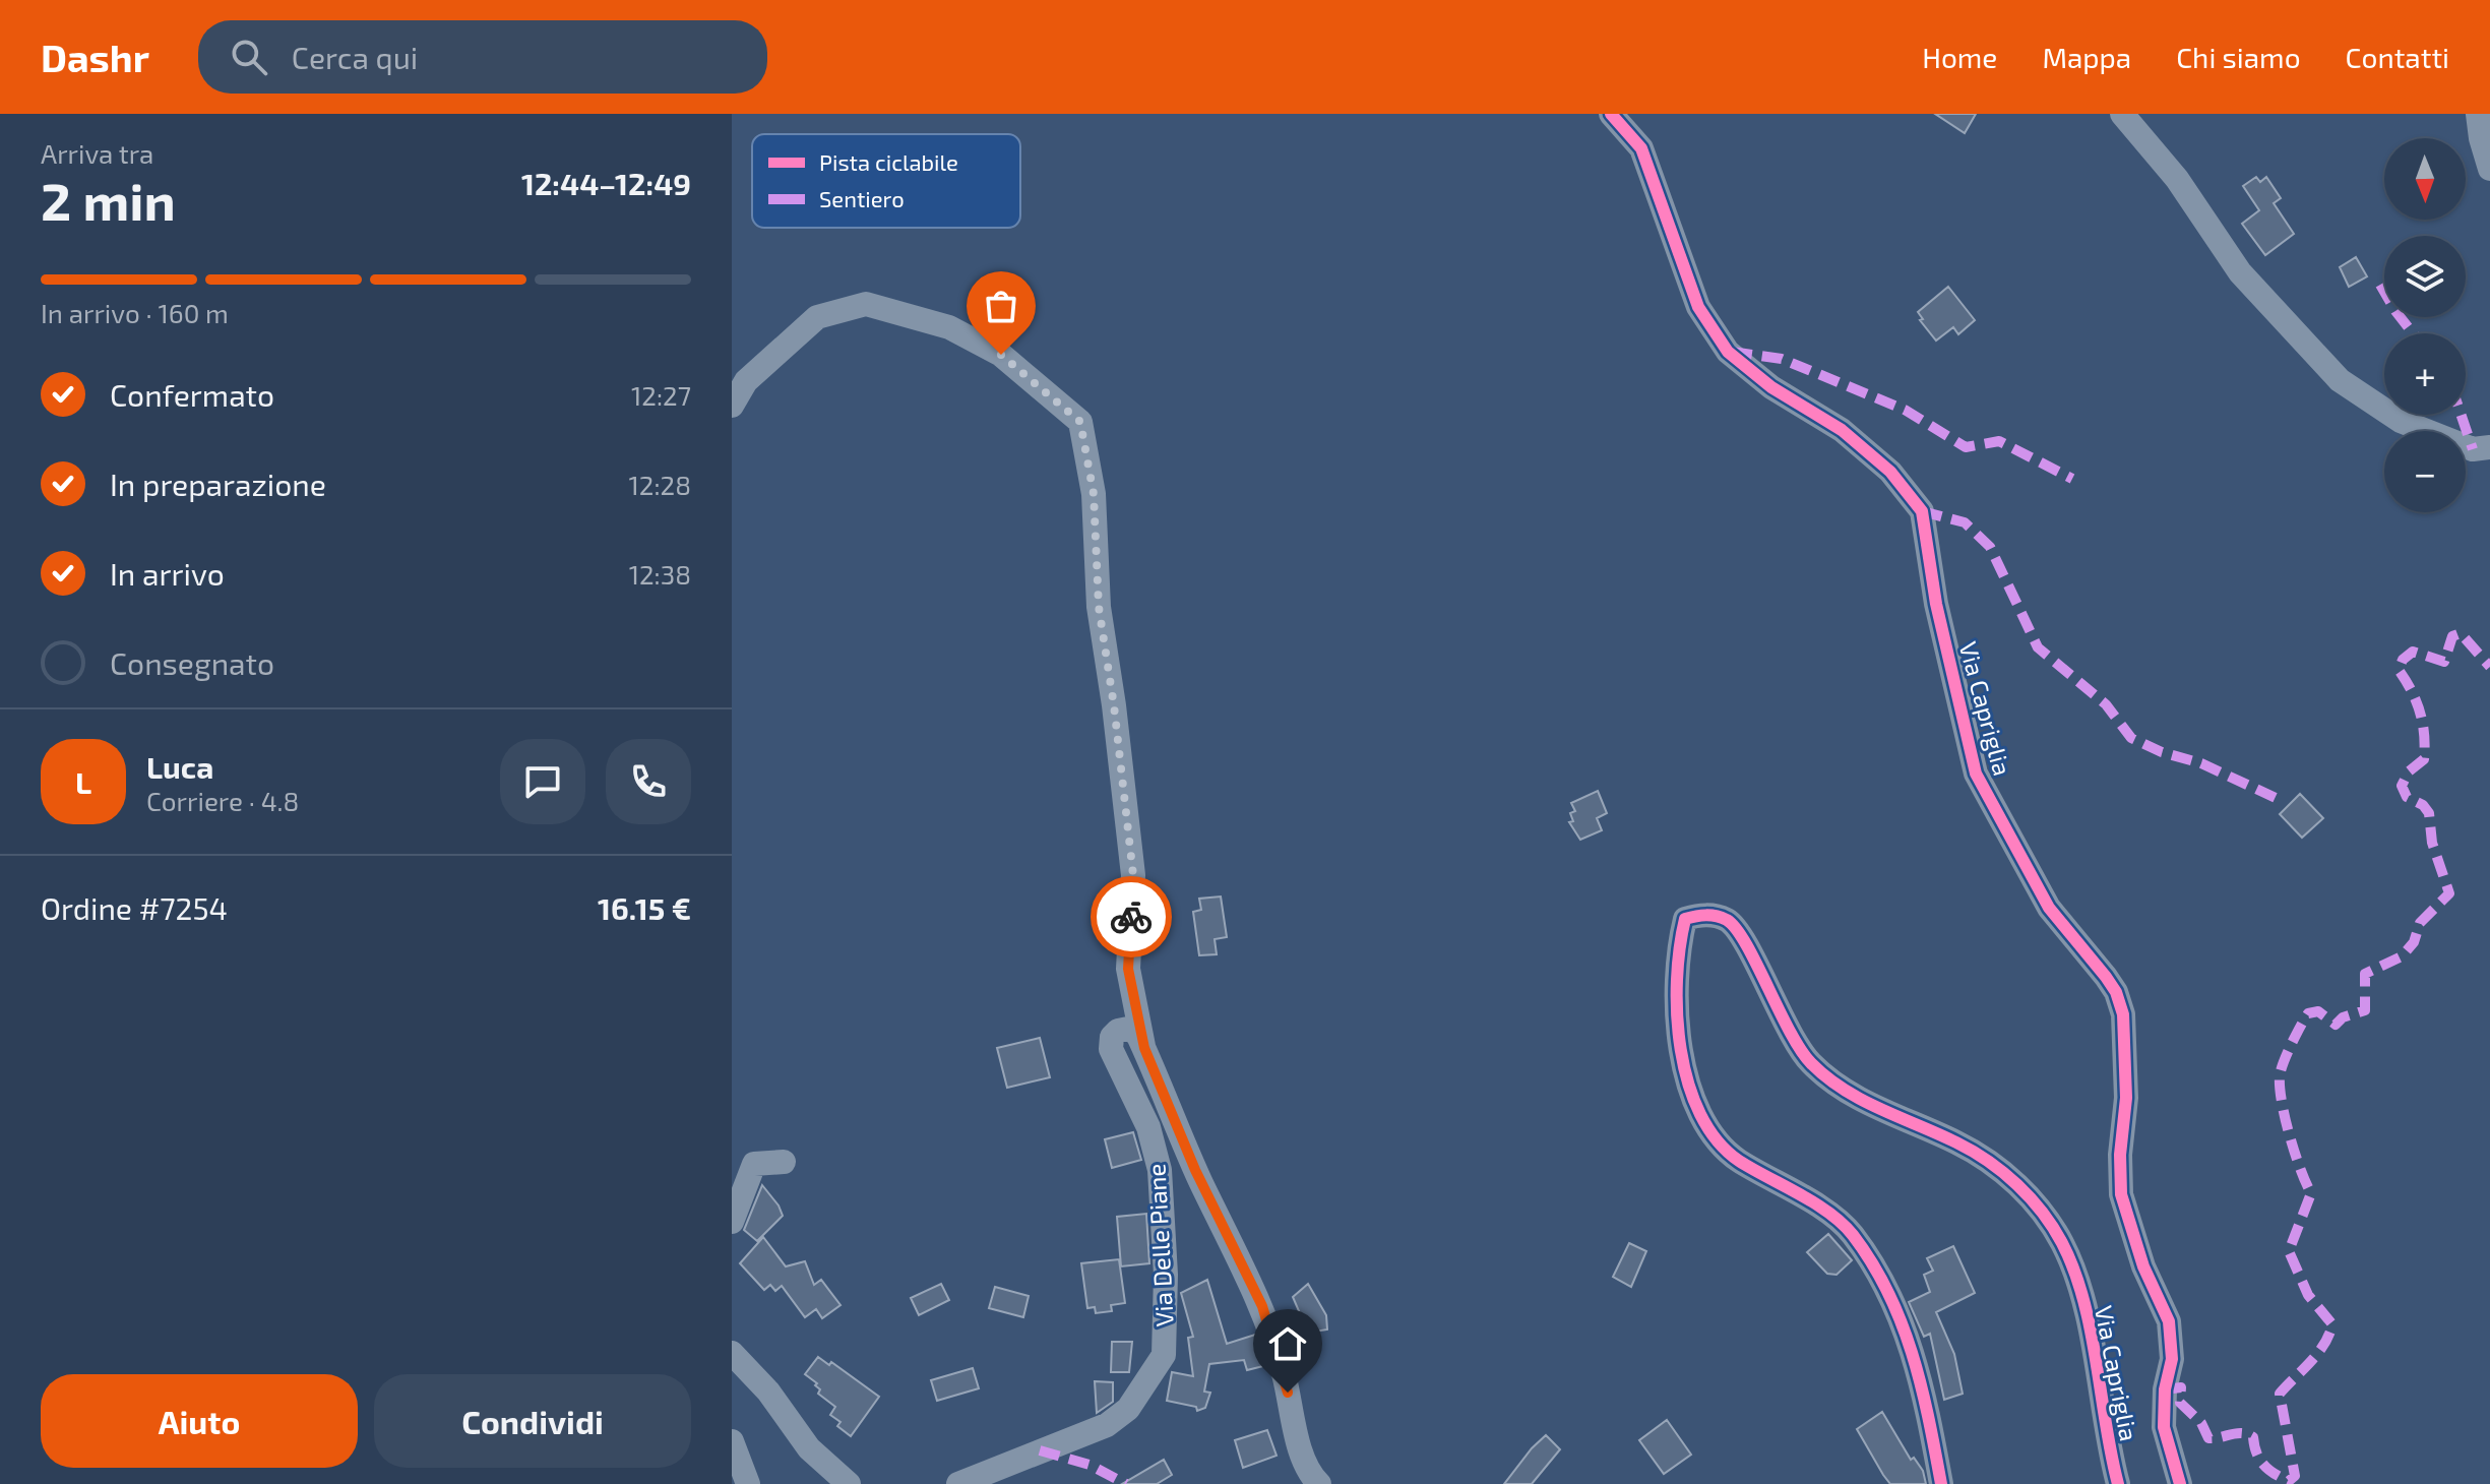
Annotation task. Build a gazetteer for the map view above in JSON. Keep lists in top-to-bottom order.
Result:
{
  "streets": {
    "street": ["Via Capriglia", "Via Delle Piane"]
  },
  "legend": ["Pista ciclabile", "Sentiero"],
  "north": "bottom",
  "page": {
    "header": "Dashr",
    "search": "Cerca qui",
    "nav": [
      "Home",
      "Mappa",
      "Chi siamo",
      "Contatti"
    ],
    "heading": ["2 min", "Arriva tra", "12:44–12:49"],
    "panel": [
      "Luca",
      "Corriere · 4.8",
      "Ordine #7254",
      "16.15 €"
    ],
    "map_buttons": ["+", "−"],
    "bar": "In arrivo · 160 m",
    "list": [
      ["Confermato", "12:27"],
      ["In preparazione", "12:28"],
      ["In arrivo", "12:38"],
      "Consegnato"
    ],
    "round": "L",
    "buttons": ["Aiuto", "Condividi"]
  }
}
